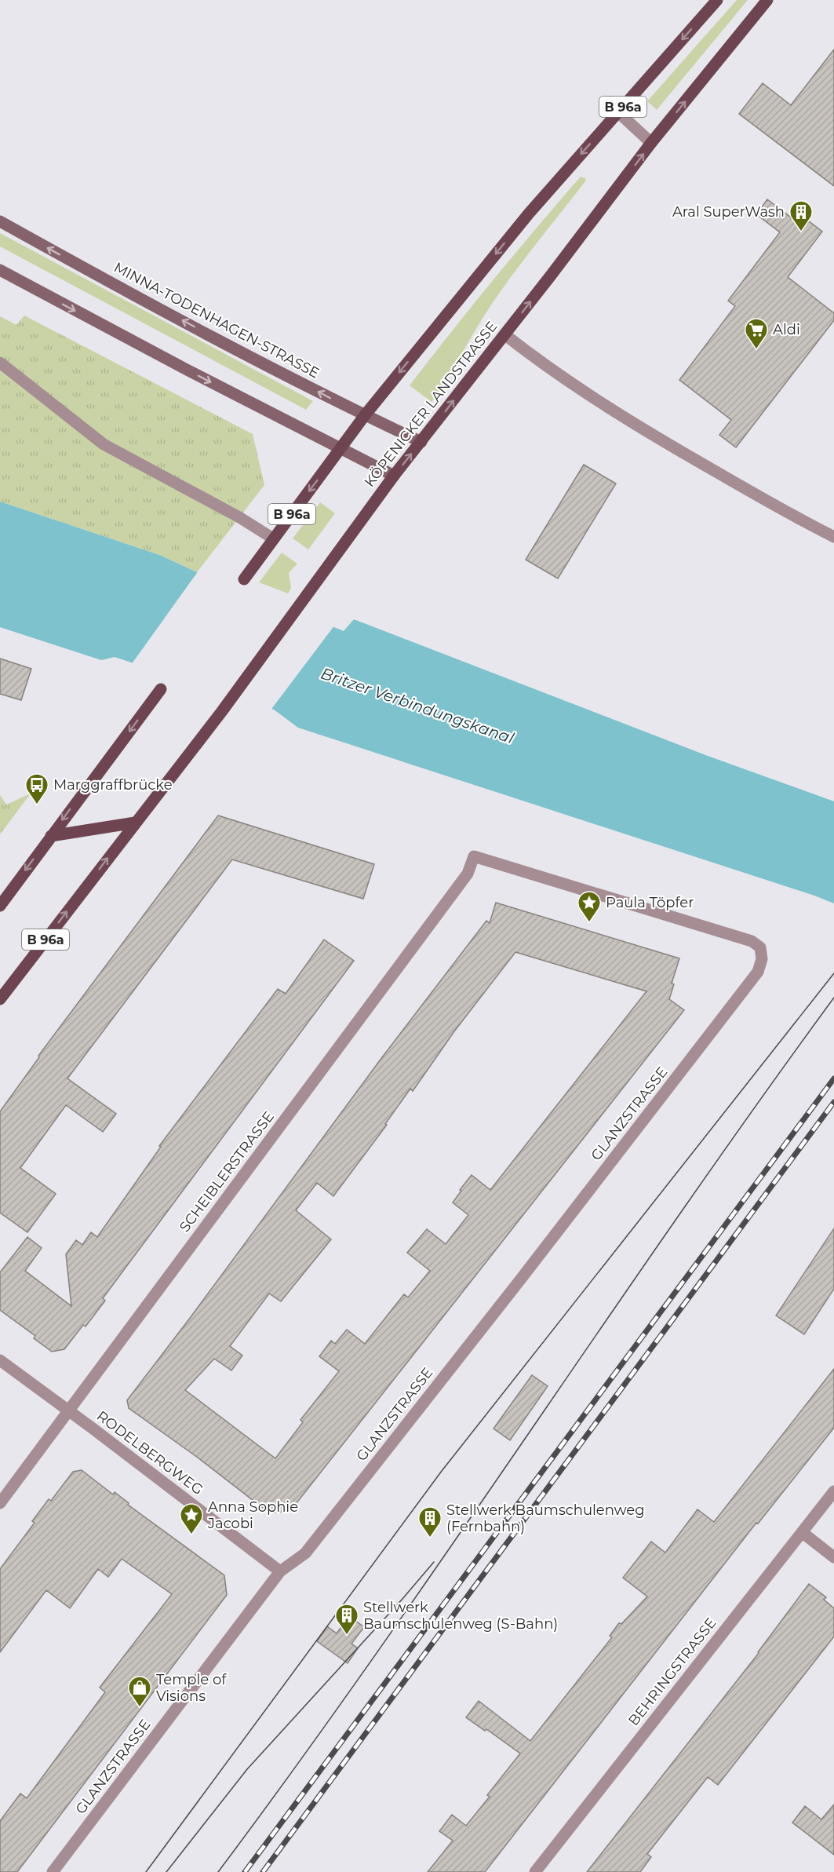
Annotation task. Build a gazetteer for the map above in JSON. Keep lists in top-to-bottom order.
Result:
{
  "streets": {
    "main road": ["B 96a", "MINNA-TODENHAGEN-STRASSE", "KÖPENICKER LANDSTRASSE"],
    "street": [
      "GLANZSTRASSE",
      "SCHEIBLERSTRASSE",
      "RODELBERGWEG",
      "BEHRINGSTRASSE"
    ]
  },
  "crossings": [
    ["B 96a", "MINNA-TODENHAGEN-STRASSE"],
    ["MINNA-TODENHAGEN-STRASSE", "KÖPENICKER LANDSTRASSE"],
    ["GLANZSTRASSE", "SCHEIBLERSTRASSE"],
    ["GLANZSTRASSE", "RODELBERGWEG"],
    ["SCHEIBLERSTRASSE", "RODELBERGWEG"]
  ],
  "water": ["Britzer Verbindungskanal"],
  "places": {
    "building": ["Aral SuperWash", "Stellwerk Baumschulenweg (Fernbahn)", "Stellwerk Baumschulenweg (S-Bahn)"],
    "supermarket": ["Aldi"],
    "bus stop": ["Marggraffbrücke"],
    "place": ["Paula Töpfer", "Anna Sophie Jacobi"],
    "shop": ["Temple of Visions"]
  }
}
